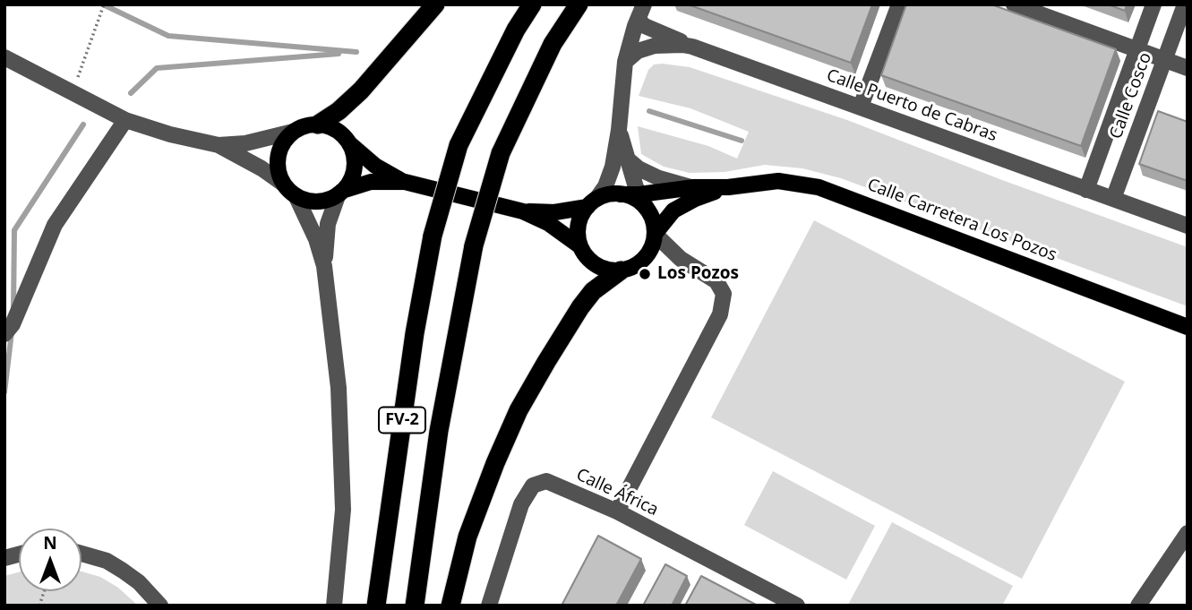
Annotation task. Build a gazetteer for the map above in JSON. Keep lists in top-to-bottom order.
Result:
{
  "streets": {
    "highway": ["FV-2"],
    "main road": ["Calle Carretera Los Pozos"],
    "street": ["Calle Cosco", "Calle Puerto de Cabras", "Calle África"]
  },
  "crossings": [
    ["Calle Cosco", "Calle Puerto de Cabras"]
  ],
  "places": ["Los Pozos"],
  "north": "top"
}
